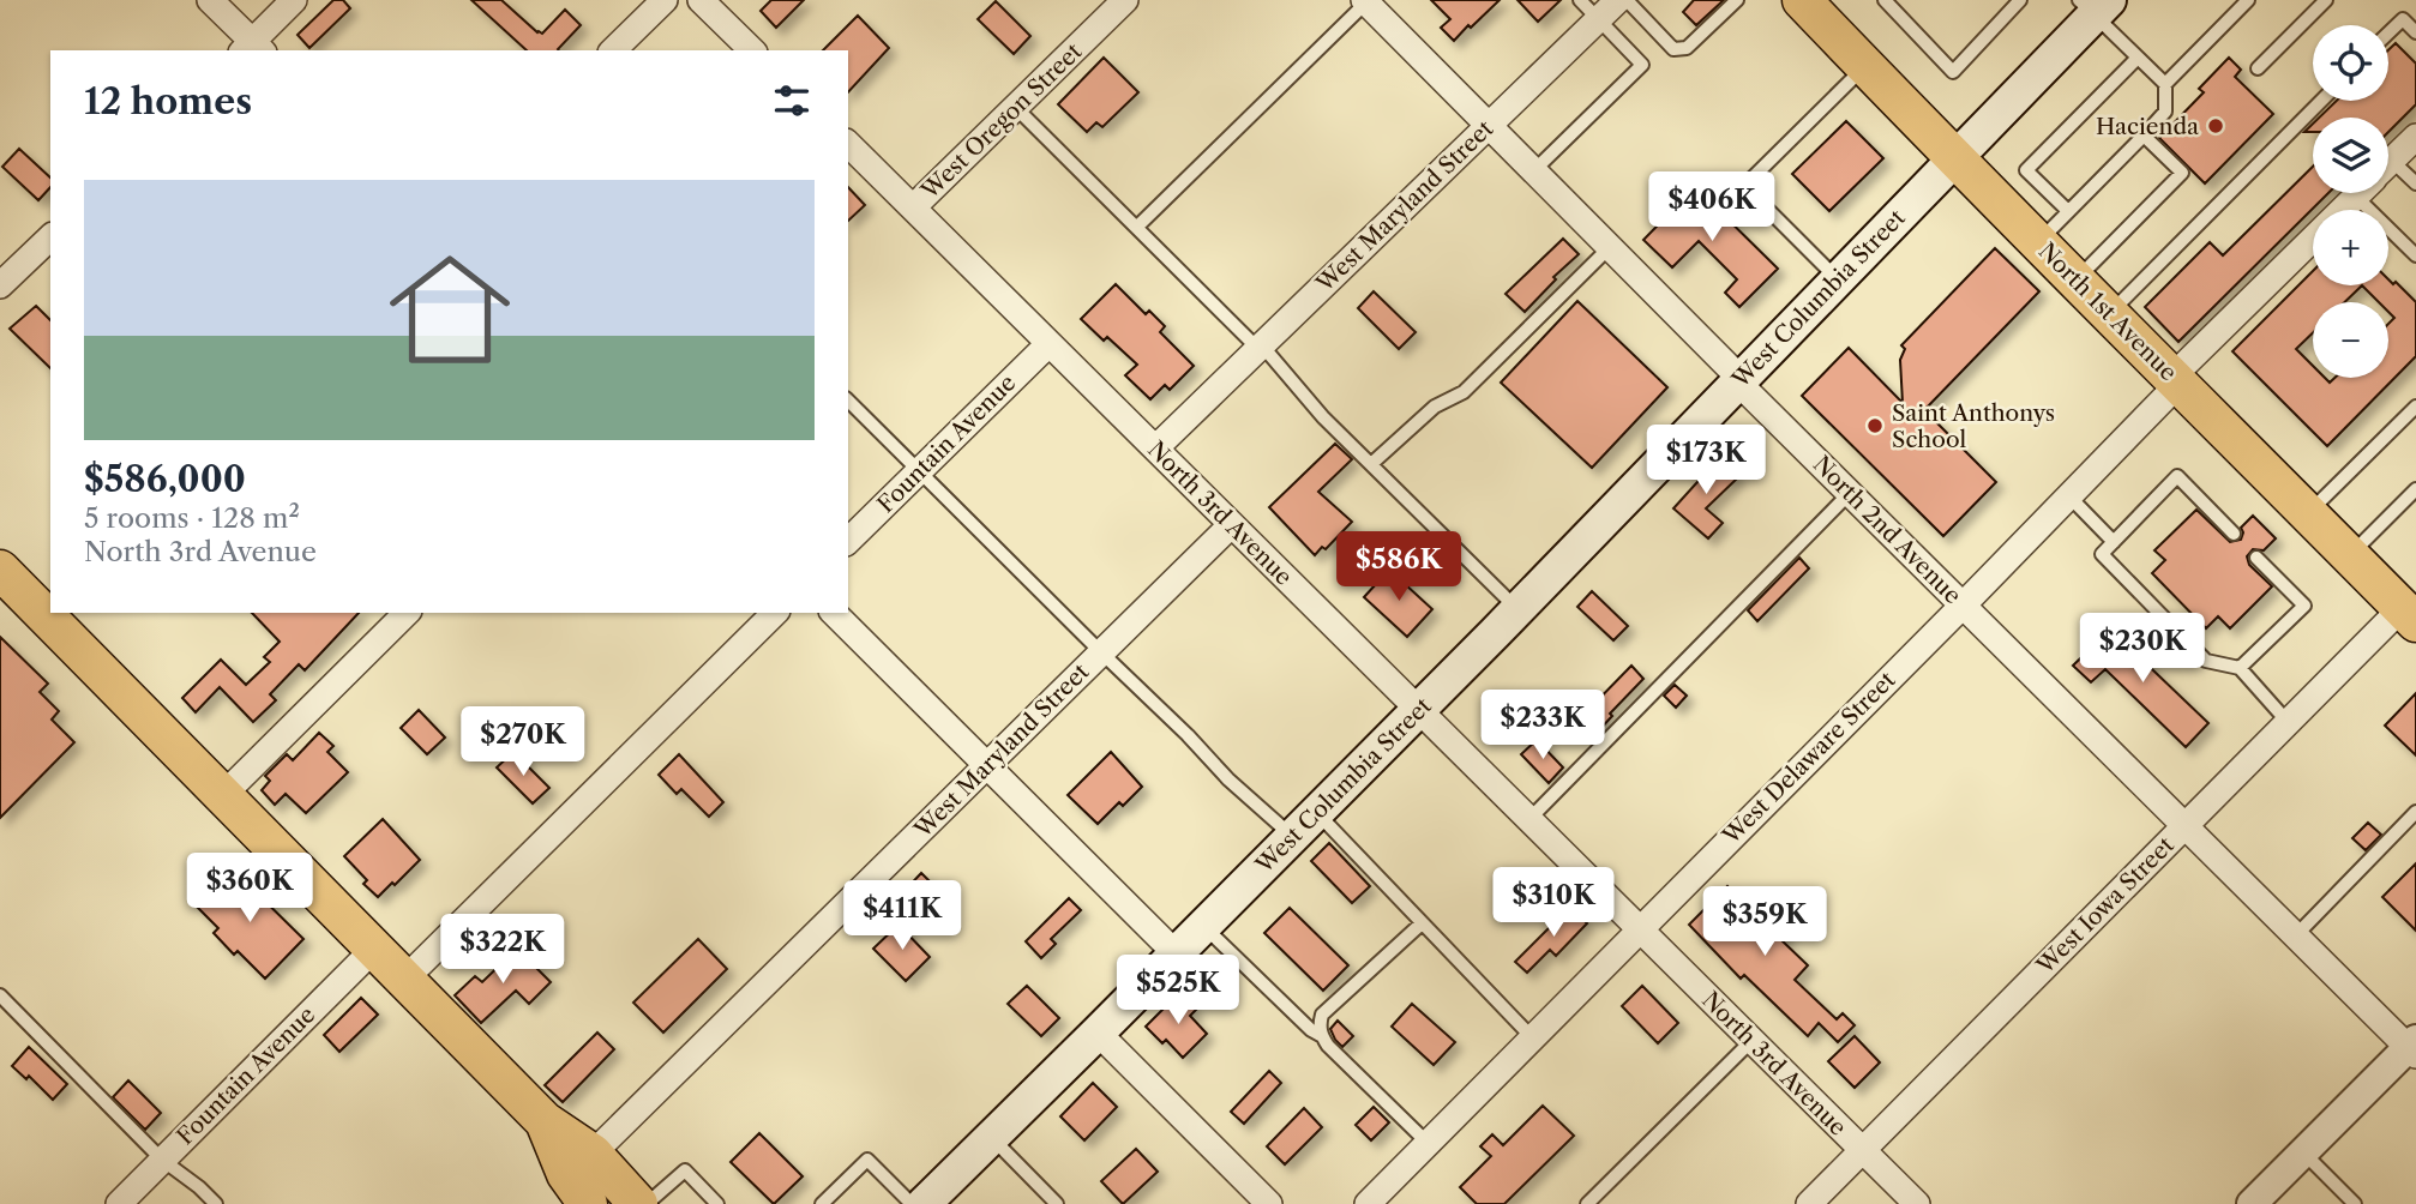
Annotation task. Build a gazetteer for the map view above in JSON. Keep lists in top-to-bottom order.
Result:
{
  "streets": {
    "main road": ["West Columbia Street", "North 1st Avenue"],
    "street": [
      "West Oregon Street",
      "West Maryland Street",
      "Fountain Avenue",
      "North 3rd Avenue",
      "North 2nd Avenue",
      "West Delaware Street",
      "West Iowa Street"
    ]
  },
  "crossings": [
    ["West Oregon Street", "North 3rd Avenue"],
    ["West Maryland Street", "North 3rd Avenue"],
    ["West Maryland Street", "North 2nd Avenue"],
    ["West Columbia Street", "North 1st Avenue"],
    ["West Columbia Street", "North 3rd Avenue"],
    ["West Columbia Street", "North 2nd Avenue"],
    ["North 1st Avenue", "West Delaware Street"],
    ["North 1st Avenue", "West Iowa Street"],
    ["Fountain Avenue", "North 3rd Avenue"],
    ["North 3rd Avenue", "West Delaware Street"],
    ["North 3rd Avenue", "West Iowa Street"],
    ["North 2nd Avenue", "West Delaware Street"],
    ["North 2nd Avenue", "West Iowa Street"]
  ],
  "places": ["Hacienda", "Saint Anthonys School"],
  "page": {
    "map_buttons": ["+", "−"],
    "heading": "12 homes",
    "list": [
      {
        "name": "$586,000",
        "note": "5 rooms · 128 m² · North 3rd Avenue"
      }
    ],
    "price": [
      "$406K",
      "$173K",
      "$586K",
      "$230K",
      "$233K",
      "$270K",
      "$360K",
      "$310K",
      "$411K",
      "$359K",
      "$322K",
      "$525K"
    ]
  }
}
